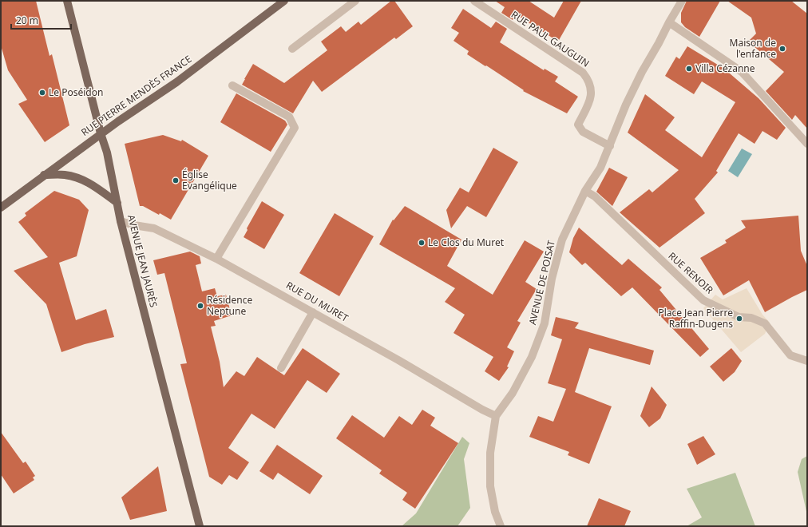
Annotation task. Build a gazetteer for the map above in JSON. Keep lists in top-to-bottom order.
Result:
{
  "streets": {
    "main road": ["RUE PIERRE MENDÈS FRANCE", "AVENUE JEAN JAURÈS"],
    "street": [
      "RUE PAUL GAUGUIN",
      "RUE RENOIR",
      "AVENUE DE POISAT",
      "RUE DU MURET"
    ]
  },
  "crossings": [
    ["RUE PAUL GAUGUIN", "AVENUE DE POISAT"],
    ["RUE PIERRE MENDÈS FRANCE", "AVENUE JEAN JAURÈS"],
    ["AVENUE JEAN JAURÈS", "RUE DU MURET"],
    ["RUE RENOIR", "AVENUE DE POISAT"],
    ["AVENUE DE POISAT", "RUE DU MURET"]
  ],
  "places": [
    "Maison de l'enfance",
    "Villa Cézanne",
    "Le Poséidon",
    "Église Evangélique",
    "Le Clos du Muret",
    "Résidence Neptune",
    "Place Jean Pierre Raffin-Dugens"
  ],
  "scale_bar": "20 m"
}
